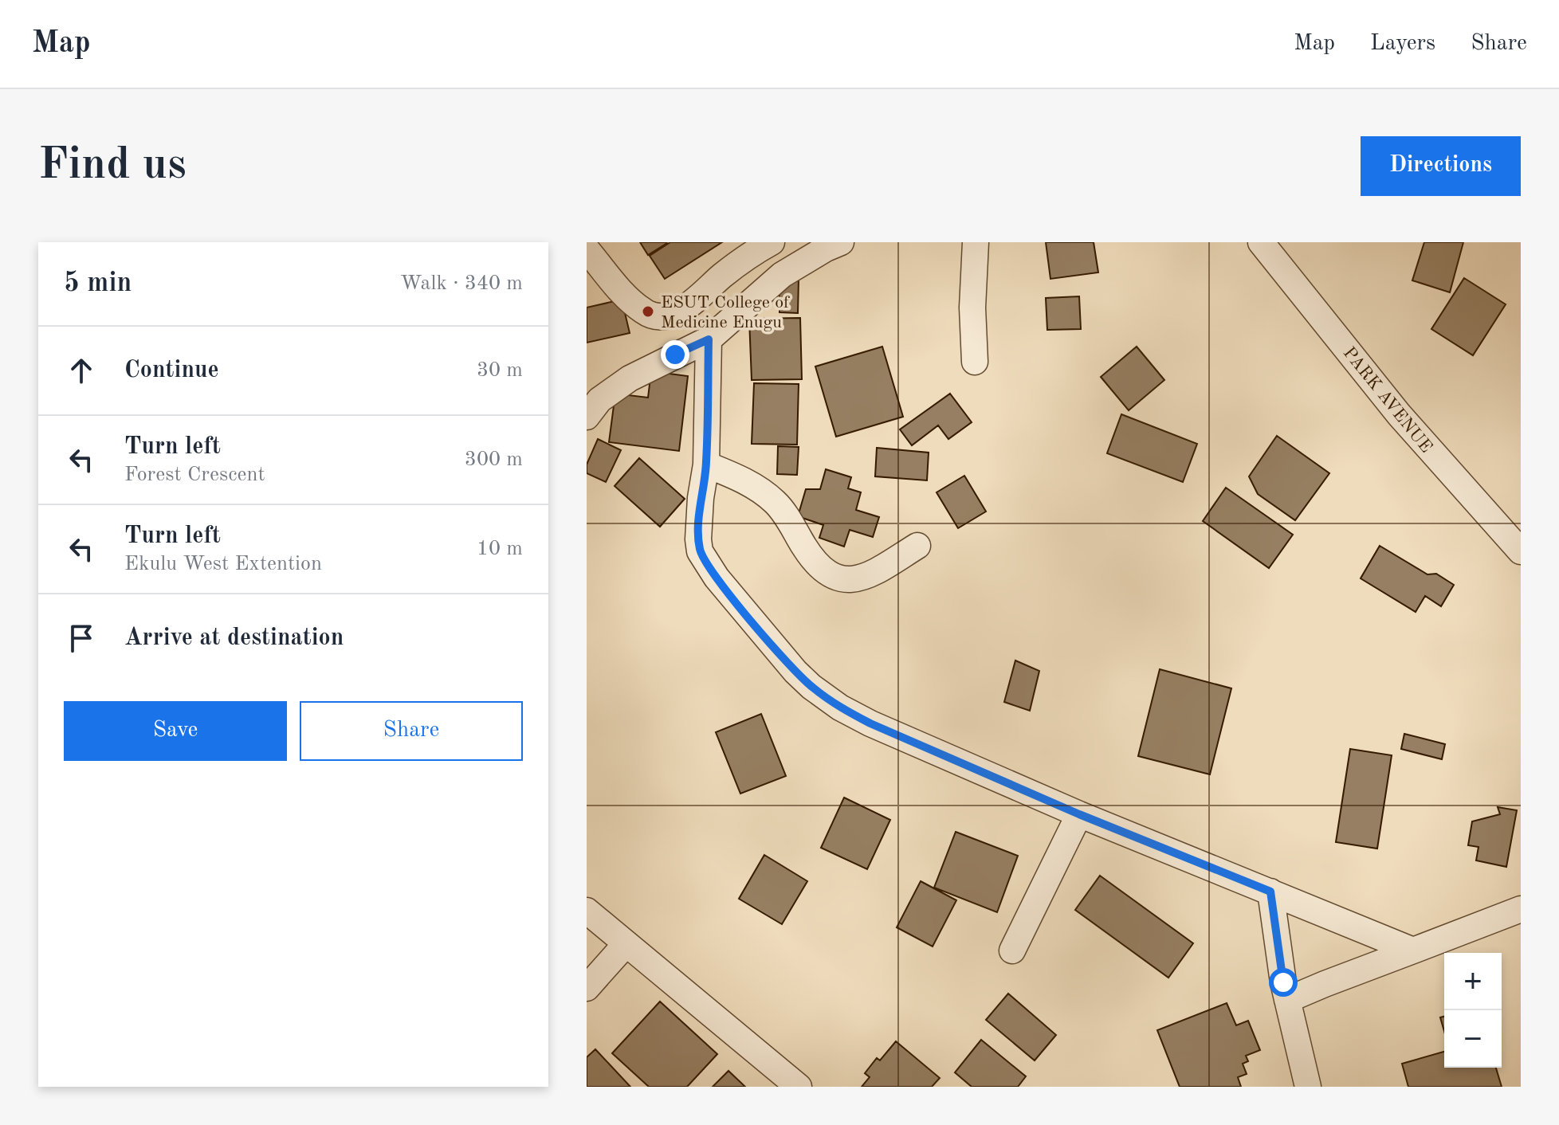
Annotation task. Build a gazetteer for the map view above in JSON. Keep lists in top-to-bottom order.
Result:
{
  "streets": {
    "street": ["PARK AVENUE"]
  },
  "places": ["ESUT College of Medicine Enugu"],
  "page": {
    "header": "Map",
    "nav": ["Map", "Layers", "Share"],
    "buttons": [
      "Directions",
      ["Save", "Share"]
    ],
    "title": "Find us",
    "heading": ["5 min", "Walk · 340 m"],
    "list": [
      ["Continue", "30 m"],
      ["Turn left", "Forest Crescent", "300 m"],
      ["Turn left", "Ekulu West Extention", "10 m"],
      "Arrive at destination"
    ],
    "map_buttons": ["+", "−"]
  }
}
